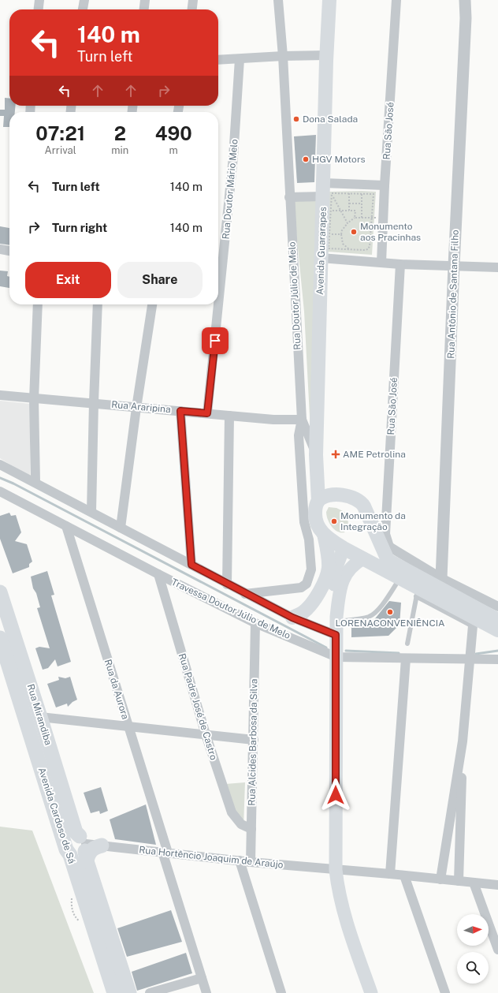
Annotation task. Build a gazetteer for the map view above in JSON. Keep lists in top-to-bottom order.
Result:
{
  "streets": {
    "highway": ["Rua Mirandiba", "Avenida Cardoso de Sá"],
    "main road": ["Avenida Guararapes"],
    "street": [
      "Rua São José",
      "Rua Doutor Mário Melo",
      "Rua Antônio de Santana Filho",
      "Rua Doutor Júlio de Melo",
      "Rua Araripina",
      "Travessa Doutor Júlio de Melo",
      "Rua da Aurora",
      "Rua Padre José de Castro",
      "Rua Alcides Barbosa da Silva",
      "Rua Hortêncio Joaquim de Araújo"
    ]
  },
  "crossings": [
    ["Rua Doutor Mário Melo", "Rua Araripina"],
    ["Rua Doutor Júlio de Melo", "Rua Araripina"],
    ["Rua Doutor Júlio de Melo", "Travessa Doutor Júlio de Melo"],
    ["Travessa Doutor Júlio de Melo", "Rua da Aurora"],
    ["Travessa Doutor Júlio de Melo", "Rua Padre José de Castro"],
    ["Travessa Doutor Júlio de Melo", "Rua Alcides Barbosa da Silva"],
    ["Rua da Aurora", "Rua Hortêncio Joaquim de Araújo"],
    ["Rua Padre José de Castro", "Rua Alcides Barbosa da Silva"],
    ["Rua Alcides Barbosa da Silva", "Rua Hortêncio Joaquim de Araújo"]
  ],
  "places": {
    "other": [
      "Dona Salada",
      "HGV Motors",
      "Monumento aos Pracinhas",
      "Monumento da Integração",
      "LORENACONVENIÊNCIA"
    ],
    "health": ["AME Petrolina"]
  },
  "north": "right",
  "page": {
    "turn": ["140 m", "Turn left"],
    "eta": [
      "07:21",
      "Arrival",
      "2",
      "min",
      "490",
      "m"
    ],
    "list": [
      {
        "name": "Turn left",
        "value": "140 m"
      },
      {
        "name": "Turn right",
        "value": "140 m"
      }
    ],
    "buttons": ["Exit", "Share"]
  }
}
